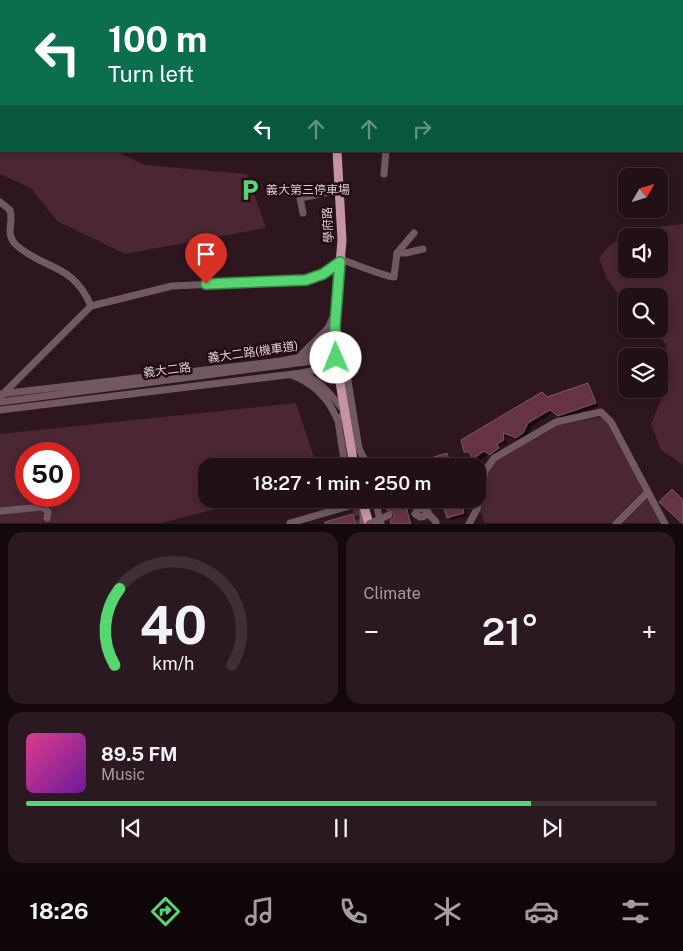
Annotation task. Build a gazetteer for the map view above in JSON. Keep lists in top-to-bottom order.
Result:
{
  "streets": {
    "main road": ["學府路"],
    "street": ["義大二路(機車道)", "義大二路"]
  },
  "crossings": [
    ["學府路", "義大二路(機車道)"],
    ["學府路", "義大二路"],
    ["義大二路(機車道)", "義大二路"]
  ],
  "places": {
    "parking": ["義大第三停車場"]
  },
  "north": "top right",
  "page": {
    "turn": ["100 m", "Turn left"],
    "limit": "50",
    "trip": "18:27 · 1 min · 250 m",
    "tile": "Climate",
    "heat": ["−", "21°", "+"],
    "song": ["89.5 FM", "Music"],
    "tabs": "18:26",
    "gauge": ["40", "km/h"]
  }
}
